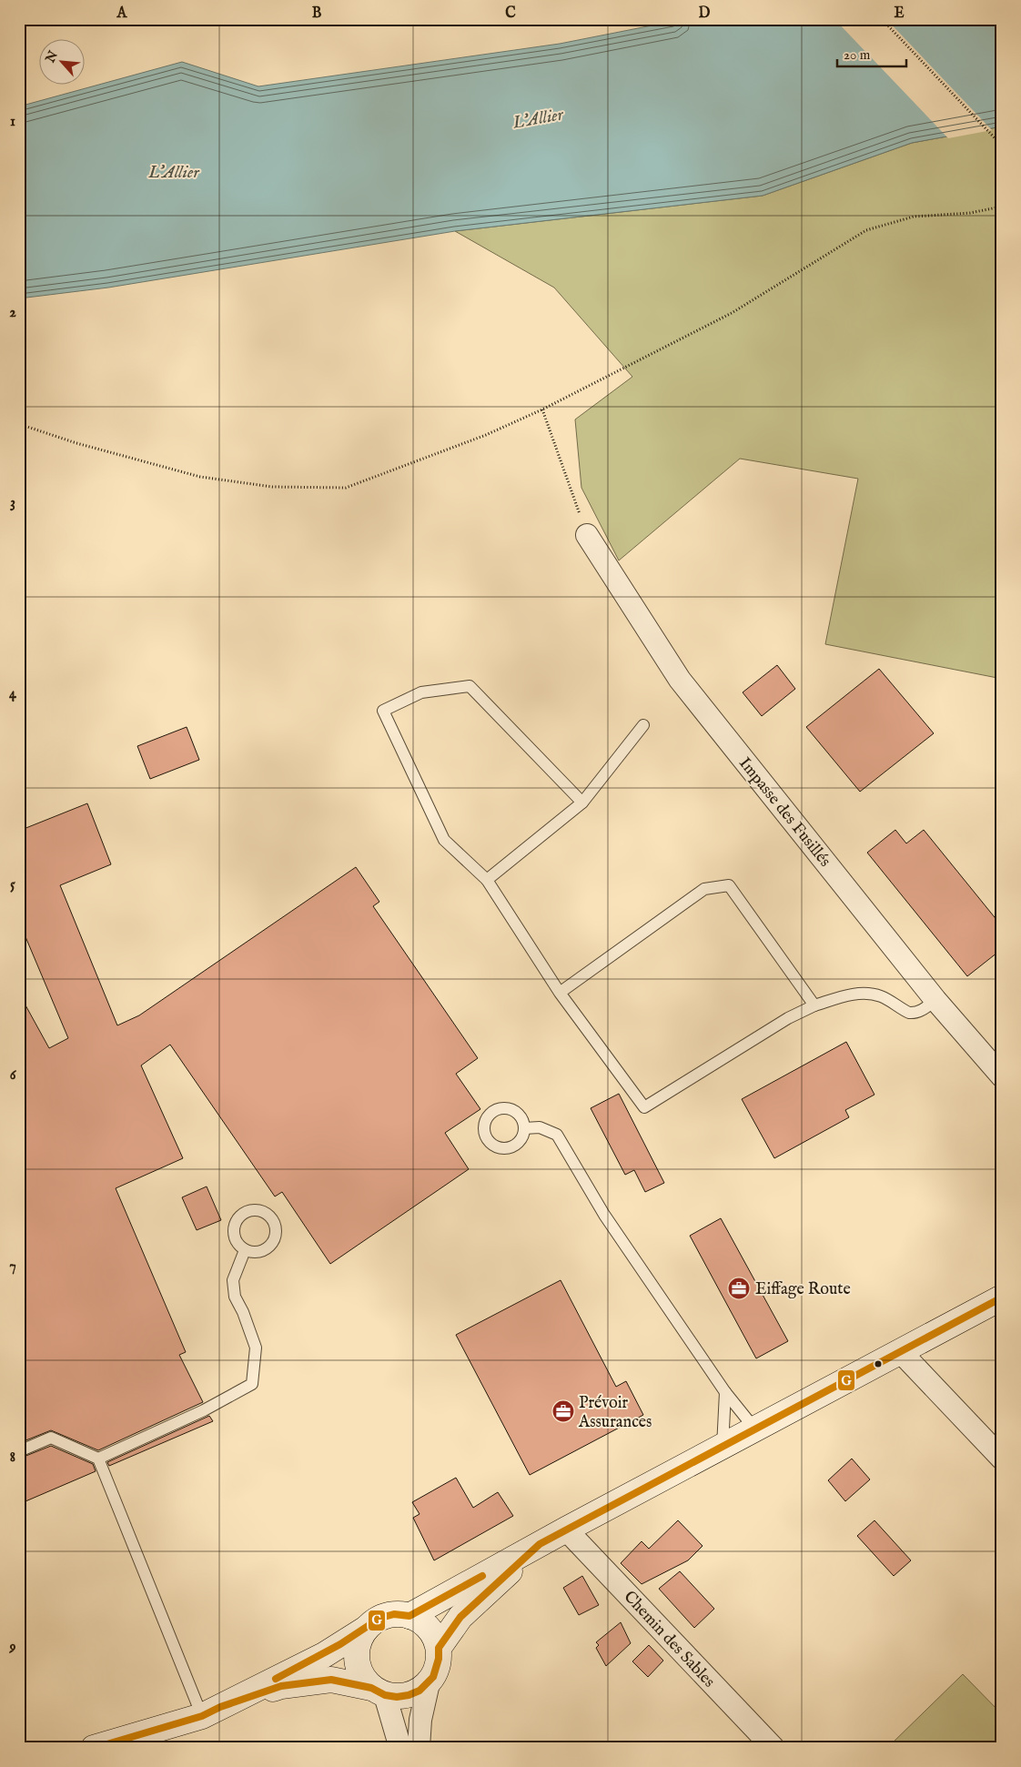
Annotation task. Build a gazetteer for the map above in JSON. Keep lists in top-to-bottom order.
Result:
{
  "streets": {
    "street": ["Impasse des Fusillés", "Chemin des Sables"]
  },
  "water": ["L'Allier"],
  "places": {
    "office": ["Eiffage Route", "Prévoir Assurances"]
  },
  "lines": ["transit line G"],
  "scale_bar": "20 m",
  "north": "top left",
  "grid": {
    "columns": [
      "A",
      "B",
      "C",
      "D",
      "E"
    ],
    "rows": [
      "1",
      "2",
      "3",
      "4",
      "5",
      "6",
      "7",
      "8",
      "9"
    ]
  }
}
